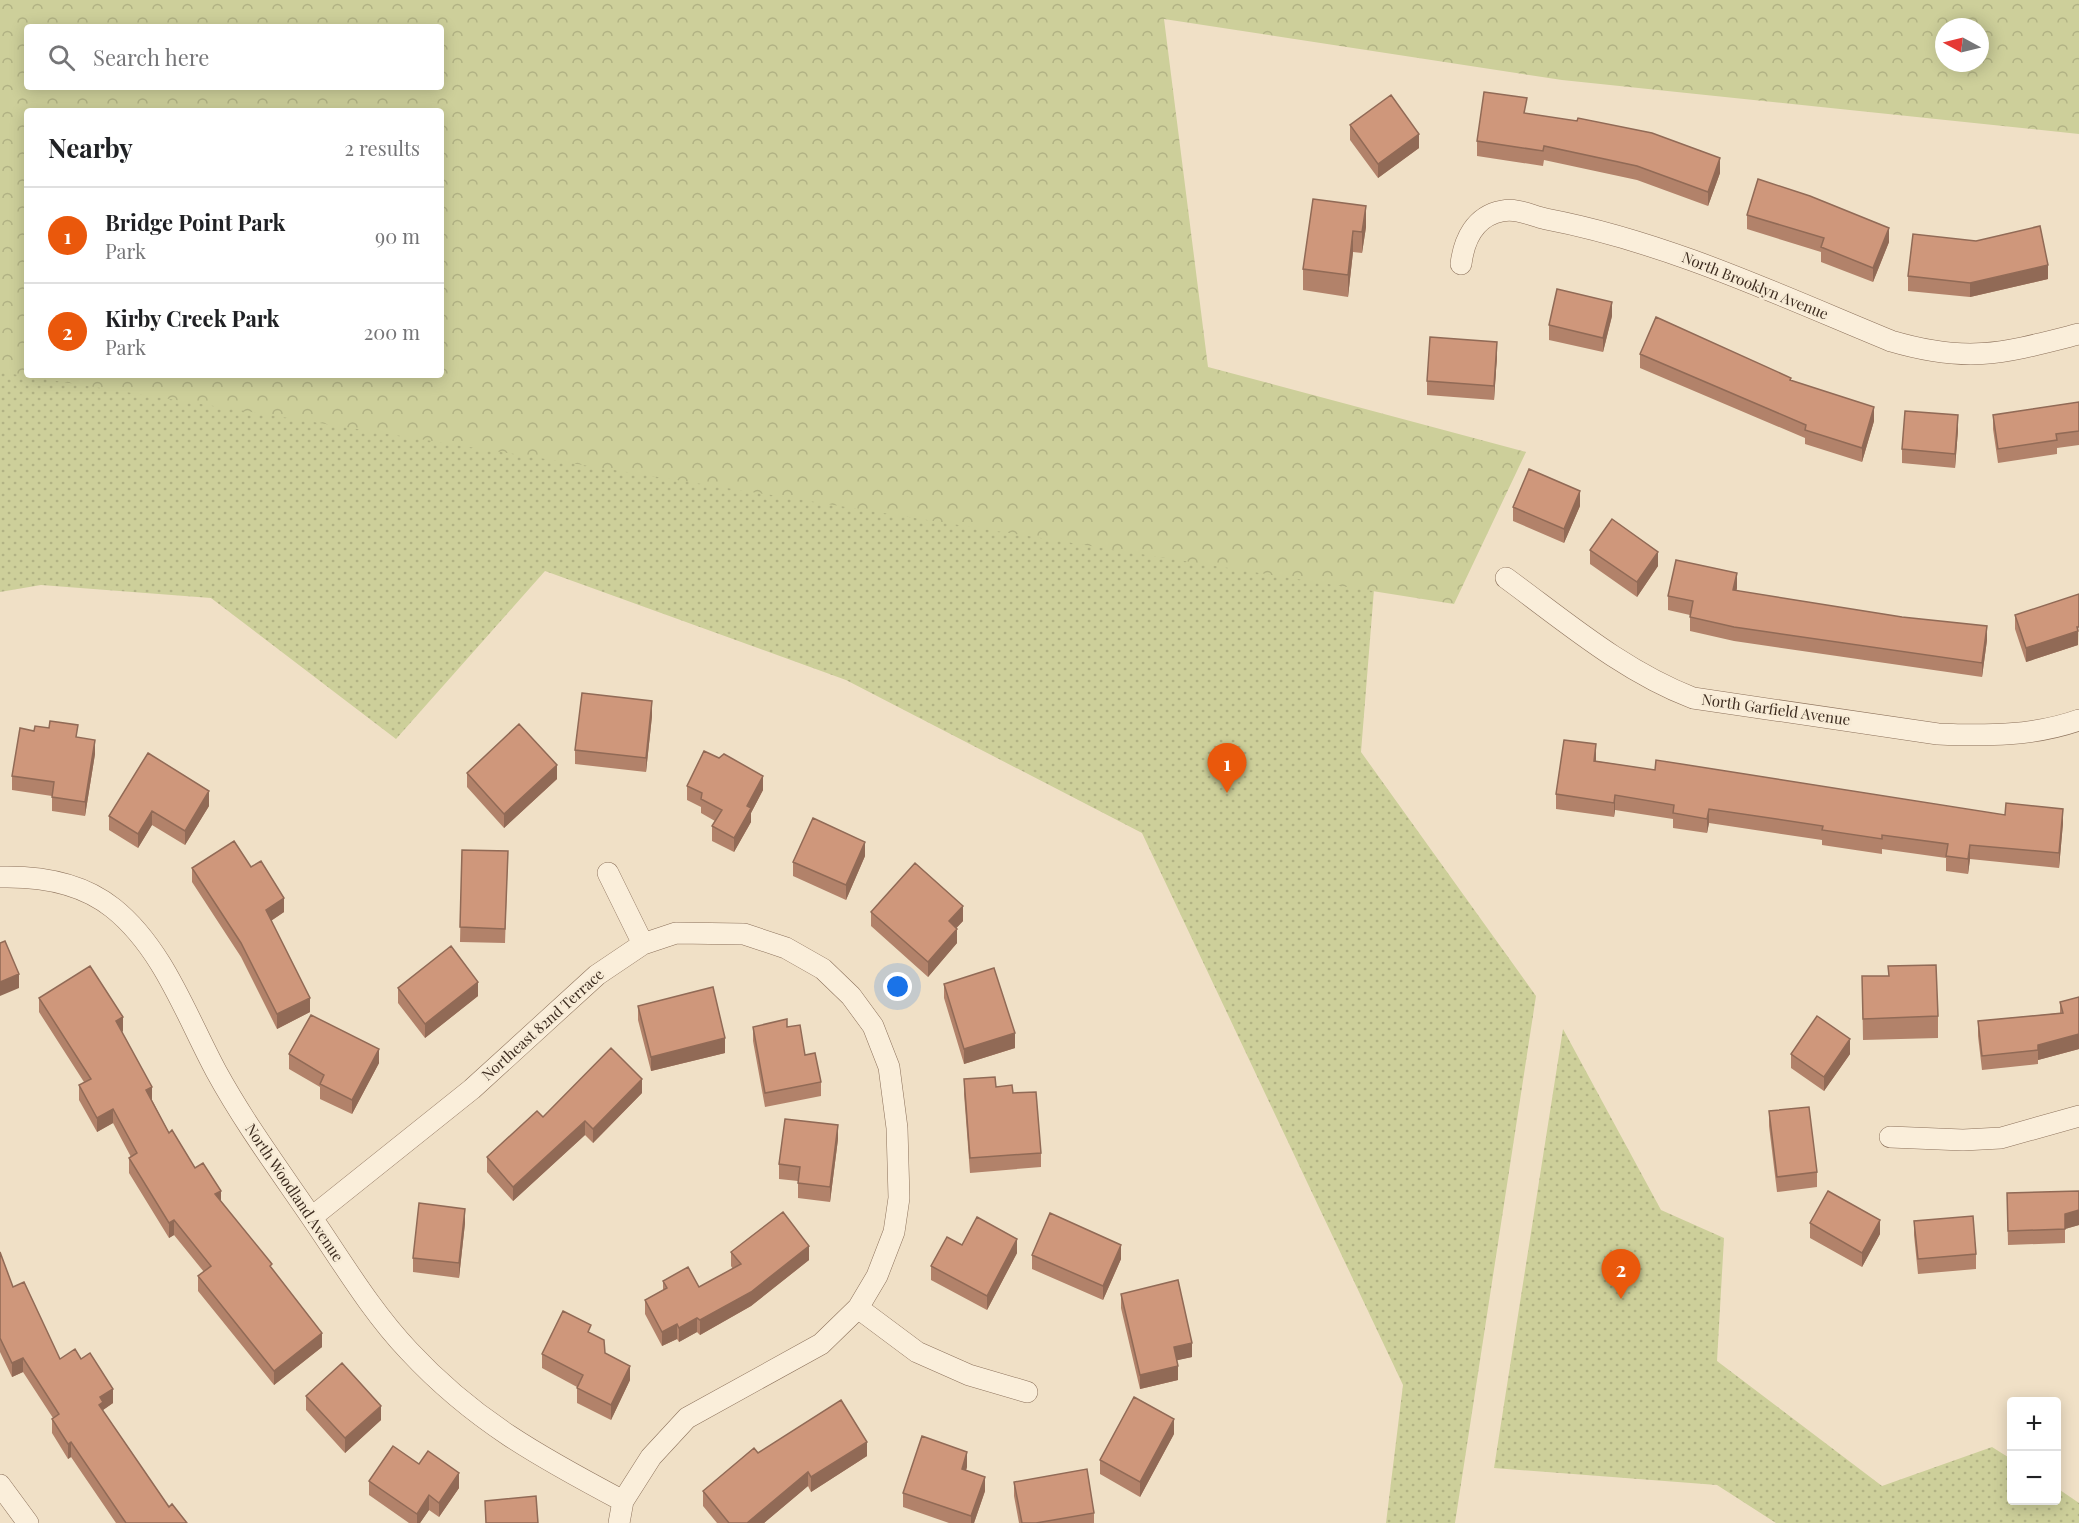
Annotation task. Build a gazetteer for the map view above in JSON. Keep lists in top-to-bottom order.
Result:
{
  "streets": {
    "street": [
      "North Brooklyn Avenue",
      "North Garfield Avenue",
      "Northeast 82nd Terrace",
      "North Woodland Avenue"
    ]
  },
  "crossings": [
    ["Northeast 82nd Terrace", "North Woodland Avenue"]
  ],
  "north": "left",
  "page": {
    "search": "Search here",
    "heading": ["Nearby", "2 results"],
    "list": [
      {
        "mark": "1",
        "name": "Bridge Point Park",
        "note": "Park",
        "value": "90 m"
      },
      {
        "mark": "2",
        "name": "Kirby Creek Park",
        "note": "Park",
        "value": "200 m"
      }
    ],
    "pins": ["1", "2"],
    "map_buttons": ["+", "−"]
  }
}
